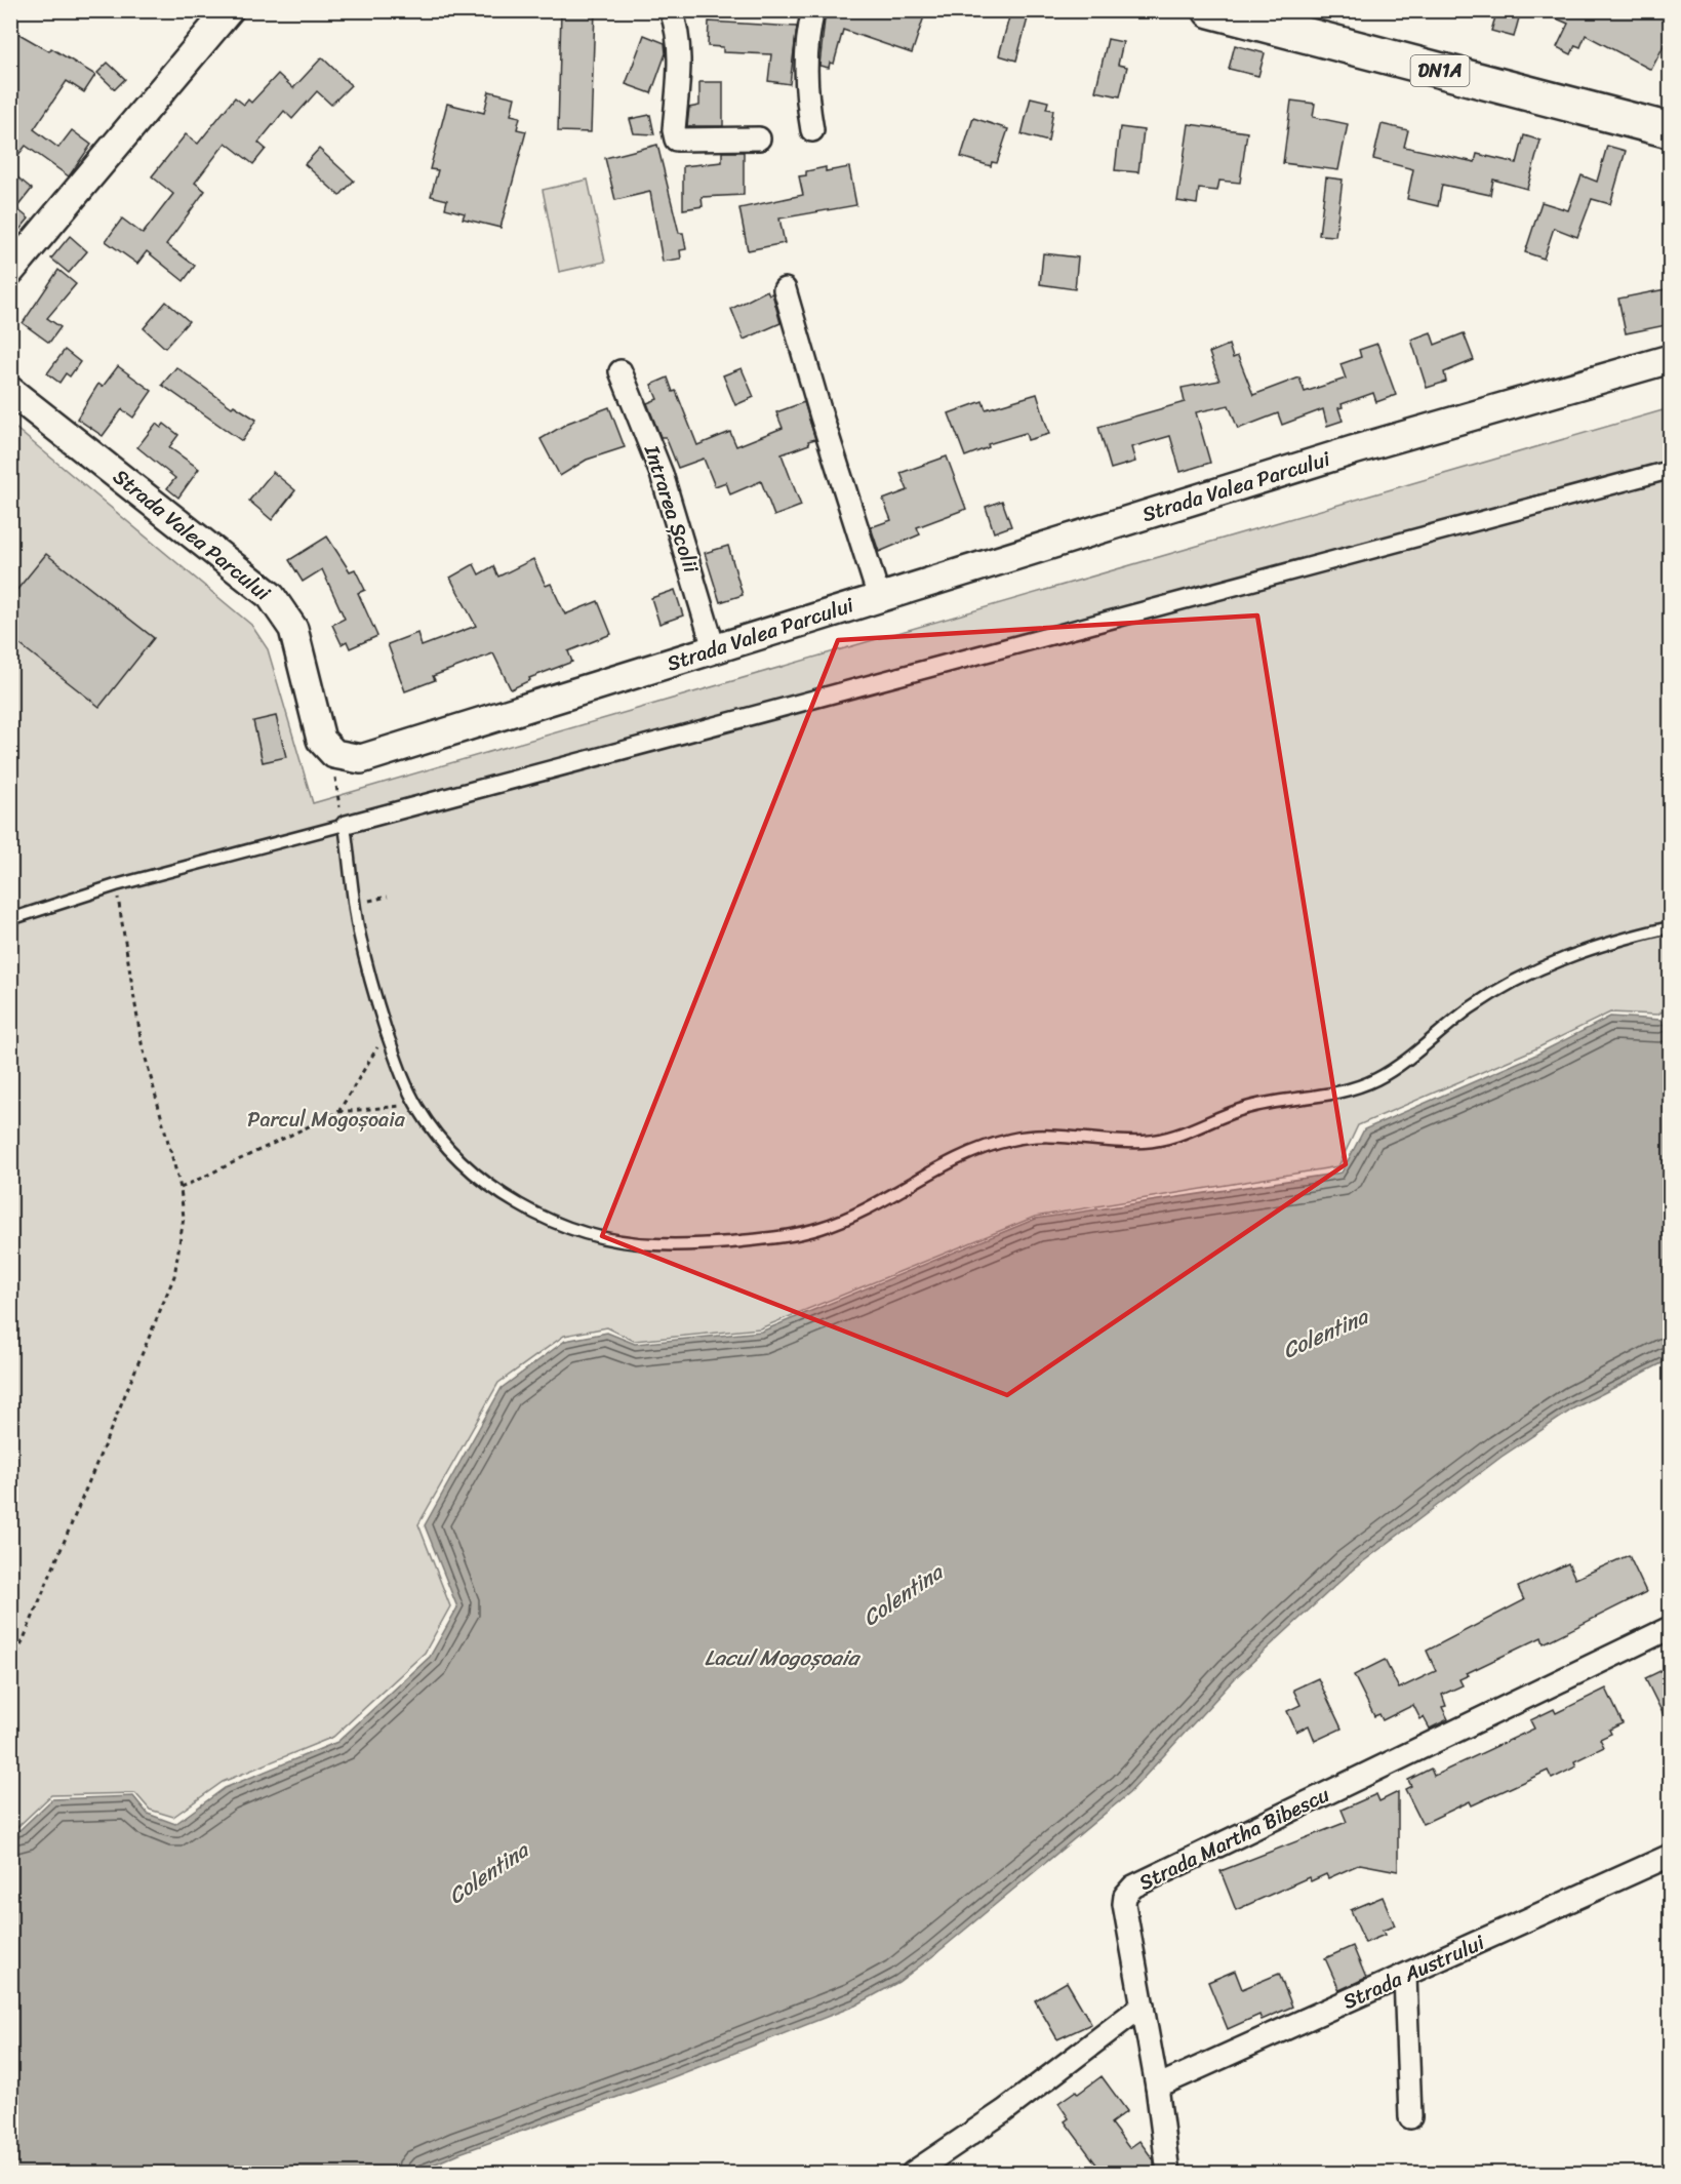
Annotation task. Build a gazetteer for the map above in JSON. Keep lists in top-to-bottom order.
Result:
{
  "streets": {
    "main road": ["DN1A"],
    "street": [
      "Strada Valea Parcului",
      "Intrarea Școlii",
      "Strada Martha Bibescu",
      "Strada Austrului"
    ]
  },
  "crossings": [
    ["Strada Valea Parcului", "Intrarea Școlii"],
    ["Strada Martha Bibescu", "Strada Austrului"]
  ],
  "water": ["Colentina", "Lacul Mogoșoaia"],
  "parks": ["Parcul Mogoșoaia"]
}
